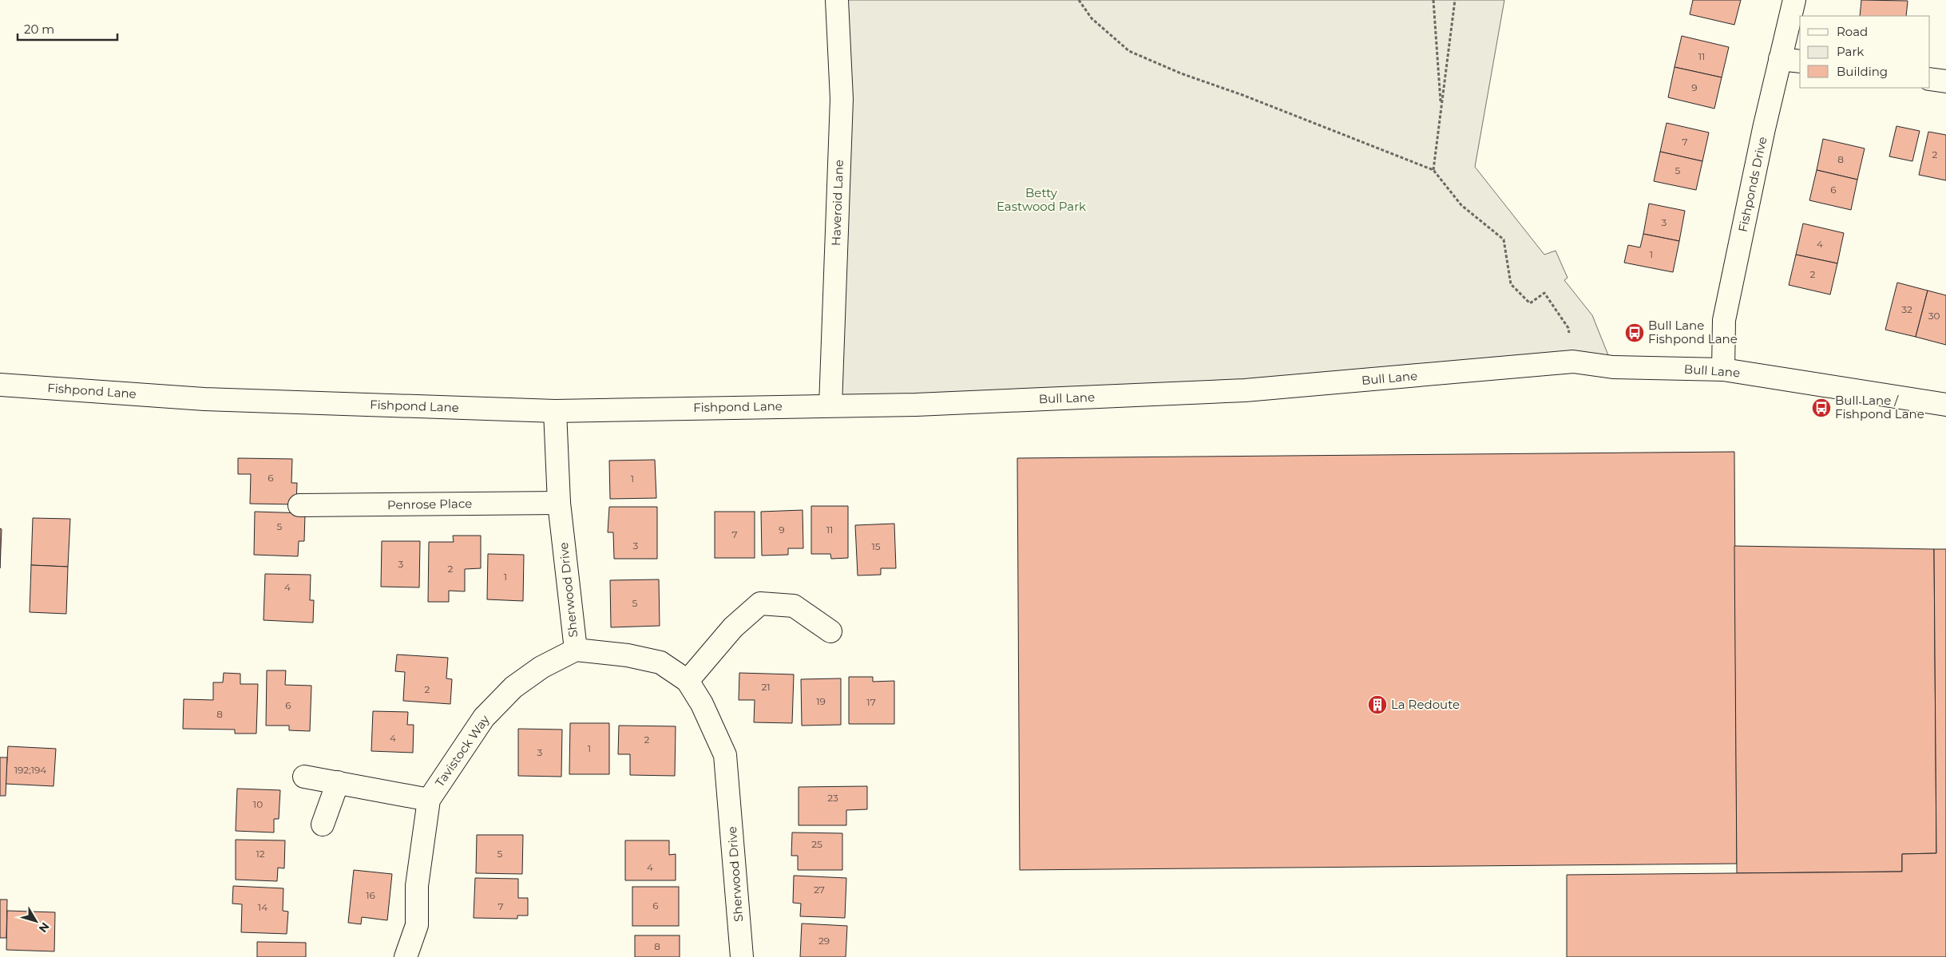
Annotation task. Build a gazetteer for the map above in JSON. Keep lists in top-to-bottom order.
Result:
{
  "streets": {
    "street": [
      "Fishponds Drive",
      "Haveroid Lane",
      "Bull Lane",
      "Fishpond Lane",
      "Penrose Place",
      "Sherwood Drive",
      "Tavistock Way"
    ]
  },
  "crossings": [
    ["Fishponds Drive", "Bull Lane"],
    ["Haveroid Lane", "Bull Lane"],
    ["Haveroid Lane", "Fishpond Lane"],
    ["Bull Lane", "Fishpond Lane"],
    ["Fishpond Lane", "Sherwood Drive"],
    ["Penrose Place", "Sherwood Drive"],
    ["Sherwood Drive", "Tavistock Way"]
  ],
  "parks": ["Betty Eastwood Park"],
  "places": {
    "bus stop": ["Bull Lane Fishpond Lane", "Bull Lane / Fishpond Lane"],
    "building": ["La Redoute"]
  },
  "house_numbers": [
    "11",
    "9",
    "7",
    "2",
    "8",
    "5",
    "6",
    "3",
    "4",
    "1",
    "2",
    "32",
    "30",
    "6",
    "1",
    "5",
    "9",
    "11",
    "7",
    "3",
    "15",
    "3",
    "2",
    "1",
    "4",
    "5",
    "21",
    "2",
    "19",
    "17",
    "6",
    "8",
    "4",
    "2",
    "1",
    "3",
    "192;194",
    "23",
    "10",
    "25",
    "12",
    "5",
    "4",
    "27",
    "16",
    "6",
    "7",
    "14",
    "29",
    "8"
  ],
  "legend": ["Road", "Park", "Building"],
  "scale_bar": "20 m",
  "north": "bottom right"
}
